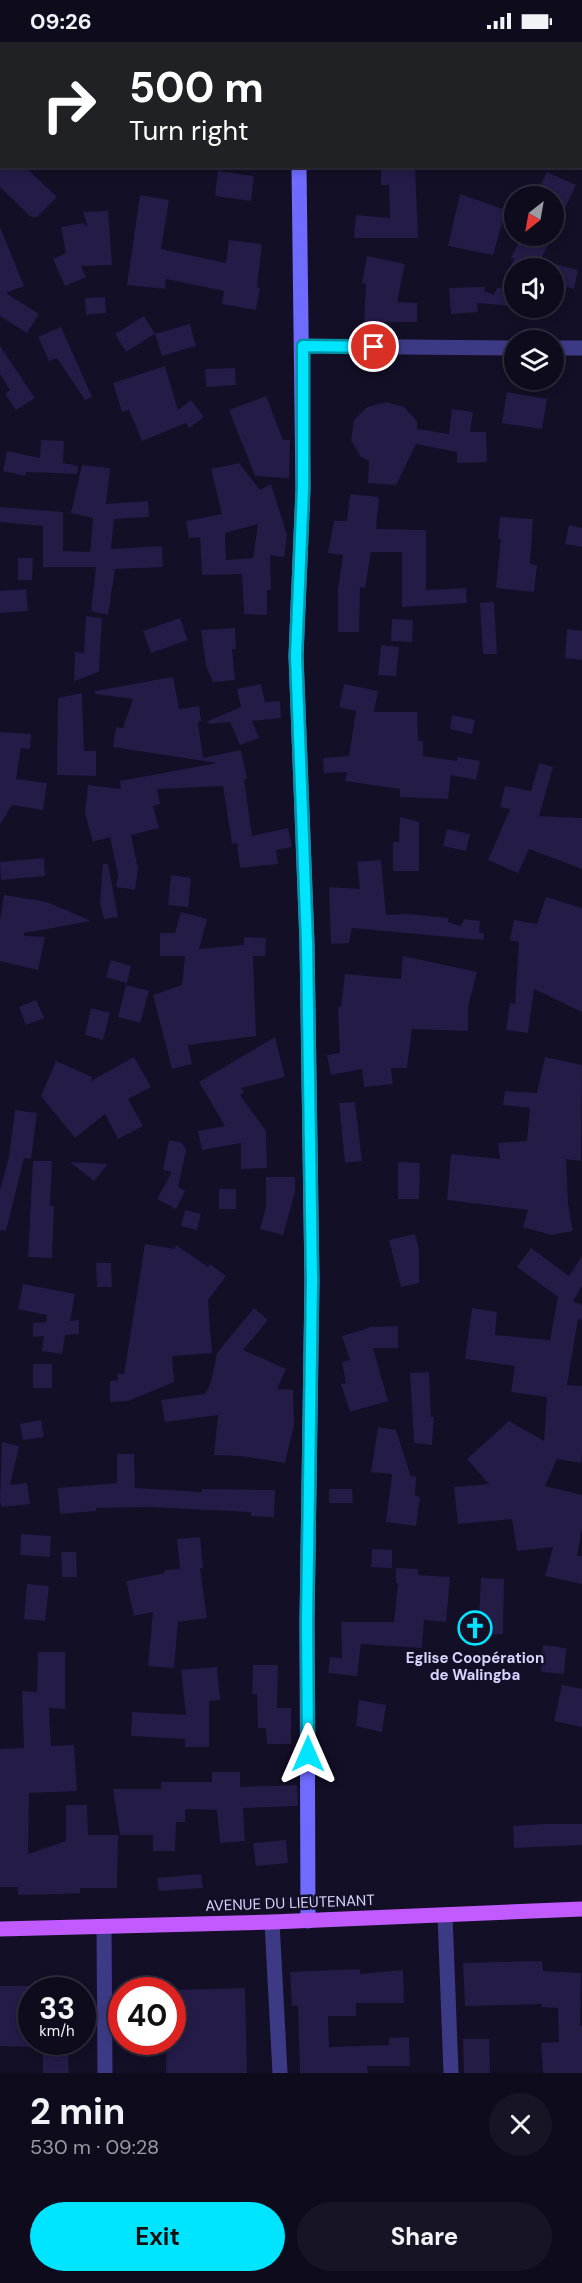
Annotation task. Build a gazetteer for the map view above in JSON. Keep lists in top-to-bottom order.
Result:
{
  "streets": {
    "main road": ["AVENUE DU LIEUTENANT"]
  },
  "places": {
    "church": ["Eglise Coopération de Walingba"]
  },
  "north": "bottom left",
  "page": {
    "status": "09:26",
    "turn": ["500 m", "Turn right"],
    "speed": "33 km/h",
    "limit": "40",
    "heading": ["2 min", "530 m · 09:28"],
    "buttons": ["Exit", "Share"]
  }
}
